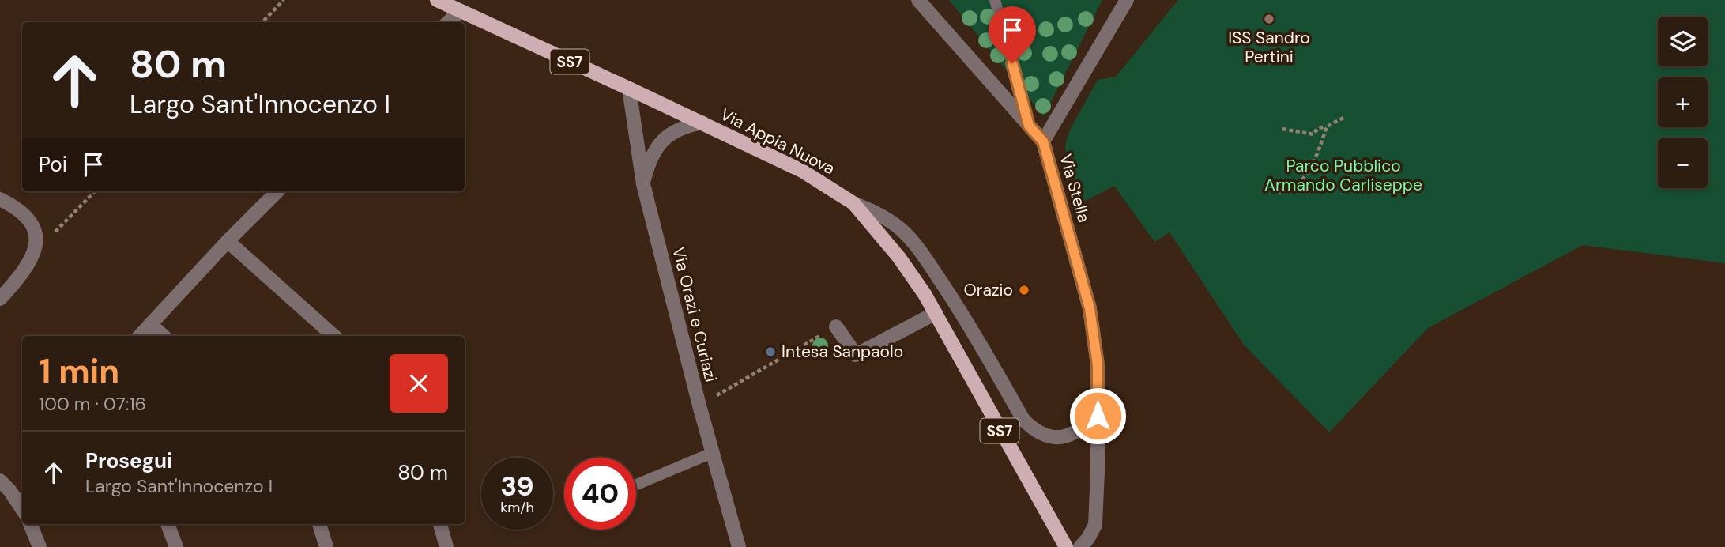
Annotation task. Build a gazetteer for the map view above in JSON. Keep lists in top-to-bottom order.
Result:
{
  "streets": {
    "main road": ["SS7", "Via Appia Nuova"],
    "street": ["Via Stella", "Via Orazi e Curiazi"]
  },
  "crossings": [
    ["Via Appia Nuova", "Via Orazi e Curiazi"]
  ],
  "parks": ["Parco Pubblico Armando Carliseppe"],
  "places": ["ISS Sandro Pertini", "Orazio", "Intesa Sanpaolo"],
  "page": {
    "map_buttons": ["+", "−"],
    "turn": ["80 m", "Largo Sant'Innocenzo I"],
    "then": "Poi",
    "heading": ["1 min", "100 m · 07:16"],
    "list": [
      {
        "name": "Prosegui",
        "note": "Largo Sant'Innocenzo I",
        "value": "80 m"
      }
    ],
    "speed": "39 km/h",
    "limit": "40"
  }
}
